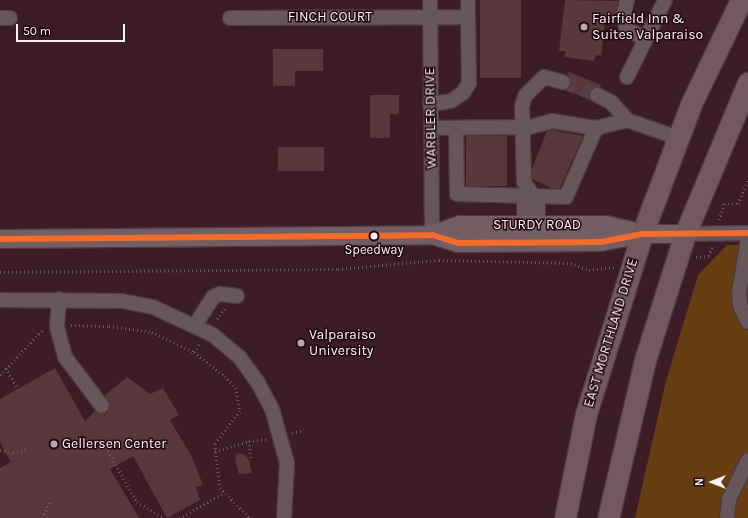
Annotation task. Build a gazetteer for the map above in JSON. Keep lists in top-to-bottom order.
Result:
{
  "streets": {
    "highway": ["EAST MORTHLAND DRIVE"],
    "main road": ["STURDY ROAD"],
    "street": ["FINCH COURT", "WARBLER DRIVE"]
  },
  "crossings": [
    ["FINCH COURT", "WARBLER DRIVE"],
    ["WARBLER DRIVE", "STURDY ROAD"],
    ["STURDY ROAD", "EAST MORTHLAND DRIVE"]
  ],
  "places": [
    "Fairfield Inn & Suites Valparaiso",
    "Speedway",
    "Valparaiso University",
    "Gellersen Center"
  ],
  "scale_bar": "50 m",
  "north": "left"
}
